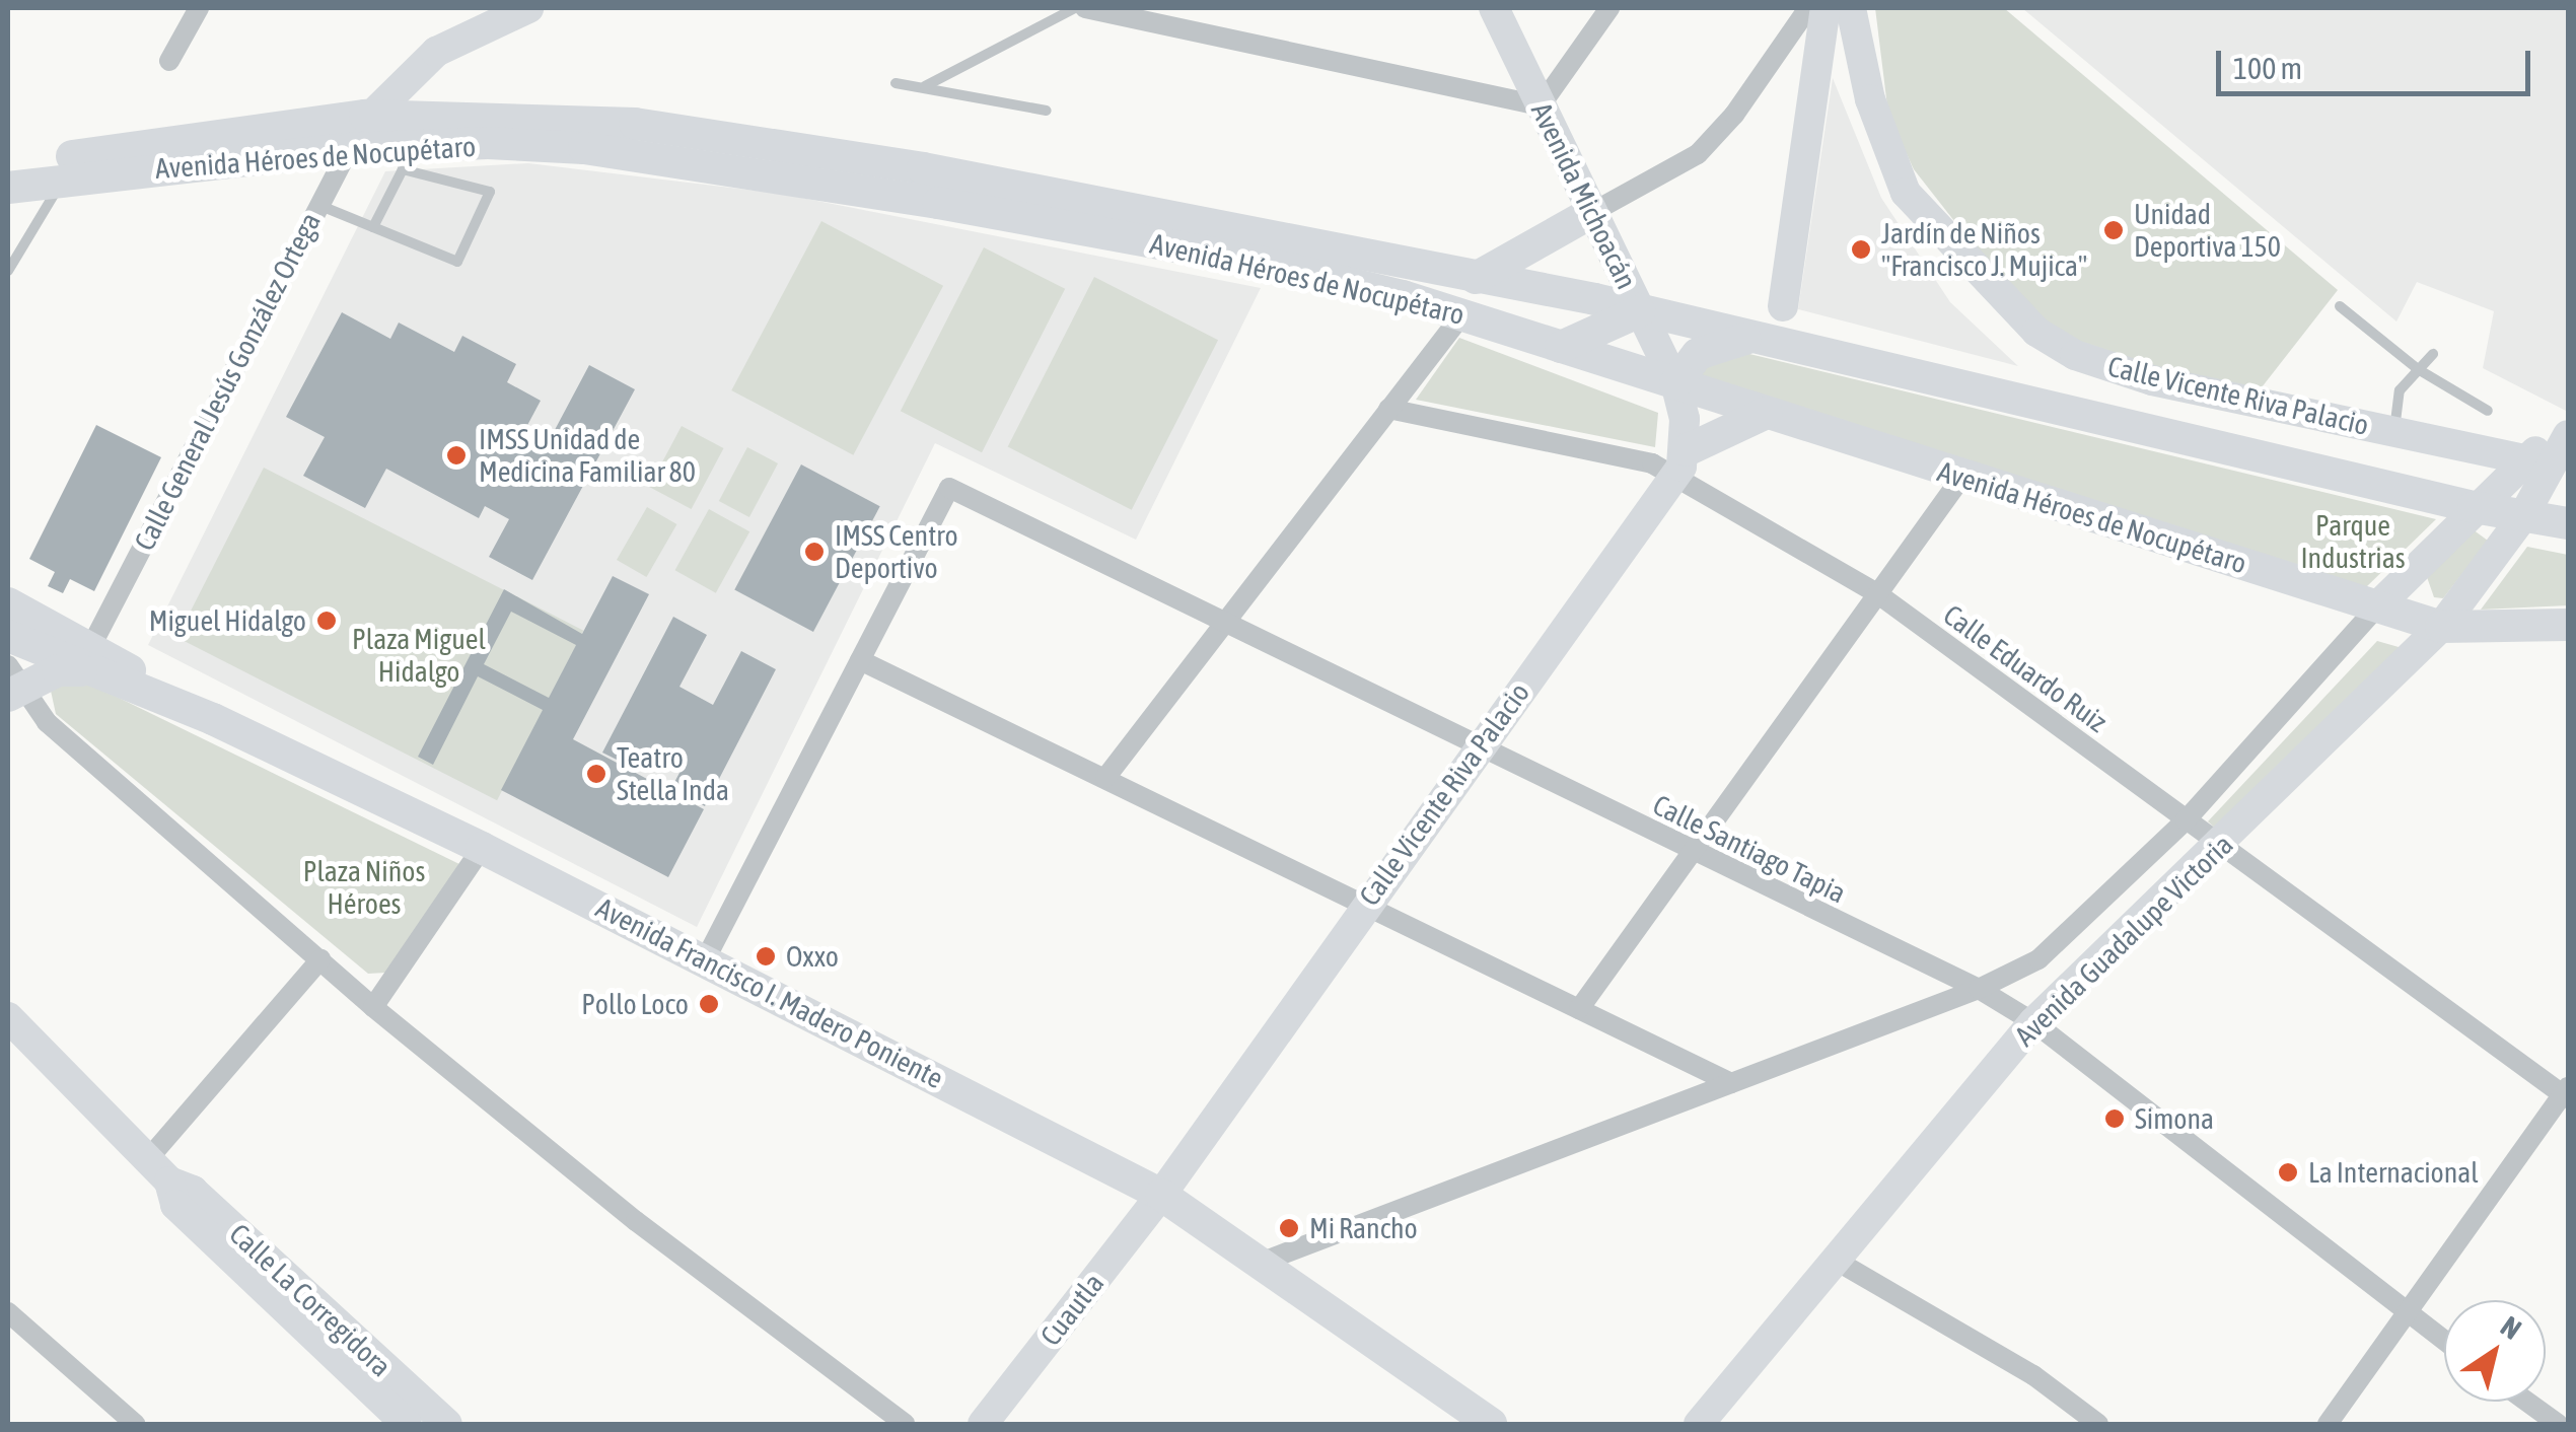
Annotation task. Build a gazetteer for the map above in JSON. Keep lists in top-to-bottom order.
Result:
{
  "streets": {
    "main road": ["Avenida Héroes de Nocupétaro", "Avenida Francisco I. Madero Poniente"],
    "street": [
      "Avenida Michoacán",
      "Calle General Jesús González Ortega",
      "Calle Vicente Riva Palacio",
      "Calle Eduardo Ruiz",
      "Calle Santiago Tapia",
      "Avenida Guadalupe Victoria",
      "Calle La Corregidora",
      "Cuautla"
    ]
  },
  "crossings": [
    ["Avenida Héroes de Nocupétaro", "Avenida Michoacán"],
    ["Avenida Héroes de Nocupétaro", "Calle General Jesús González Ortega"],
    ["Avenida Héroes de Nocupétaro", "Avenida Guadalupe Victoria"],
    ["Calle General Jesús González Ortega", "Avenida Francisco I. Madero Poniente"],
    ["Calle Vicente Riva Palacio", "Calle Eduardo Ruiz"],
    ["Calle Vicente Riva Palacio", "Calle Santiago Tapia"],
    ["Calle Vicente Riva Palacio", "Avenida Guadalupe Victoria"],
    ["Calle Vicente Riva Palacio", "Avenida Francisco I. Madero Poniente"],
    ["Calle Vicente Riva Palacio", "Cuautla"],
    ["Calle Eduardo Ruiz", "Avenida Guadalupe Victoria"],
    ["Calle Santiago Tapia", "Avenida Guadalupe Victoria"],
    ["Avenida Guadalupe Victoria", "Avenida Francisco I. Madero Poniente"],
    ["Avenida Francisco I. Madero Poniente", "Cuautla"]
  ],
  "parks": ["Parque Industrias", "Plaza Miguel Hidalgo", "Plaza Niños Héroes"],
  "places": [
    "Unidad Deportiva 150",
    "Jardín de Niños \"Francisco J. Mujica\"",
    "IMSS Unidad de Medicina Familiar 80",
    "IMSS Centro Deportivo",
    "Miguel Hidalgo",
    "Teatro Stella Inda",
    "Oxxo",
    "Pollo Loco",
    "Simona",
    "La Internacional",
    "Mi Rancho"
  ],
  "scale_bar": "100 m",
  "north": "top right"
}
